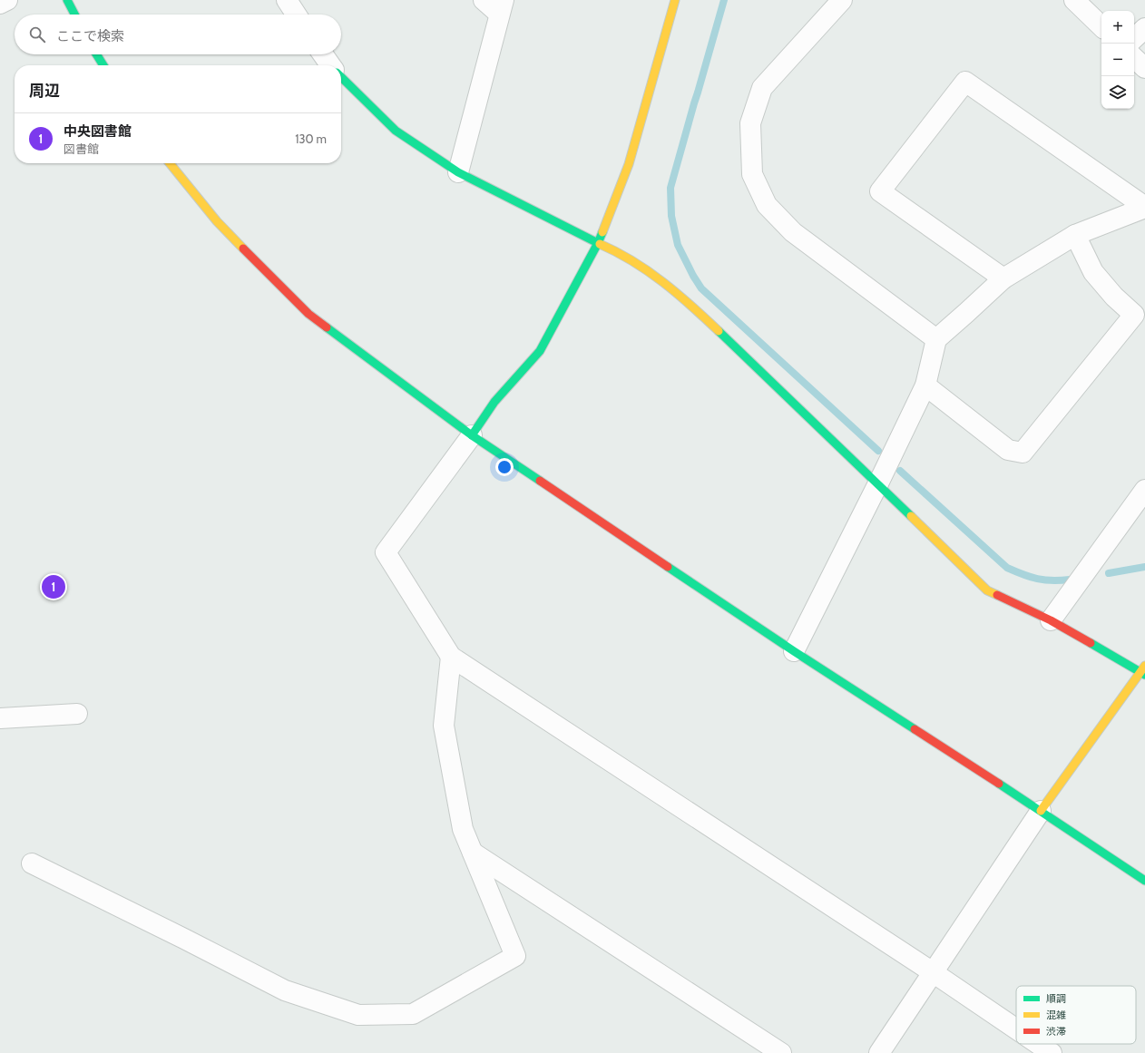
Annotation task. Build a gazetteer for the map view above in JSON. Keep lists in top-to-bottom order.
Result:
{
  "legend": ["順調", "混雑", "渋滞"],
  "page": {
    "map_buttons": ["+", "−"],
    "search": "ここで検索",
    "heading": "周辺",
    "list": [
      {
        "mark": "1",
        "name": "中央図書館",
        "note": "図書館",
        "value": "130 m"
      }
    ],
    "pins": "1"
  }
}
